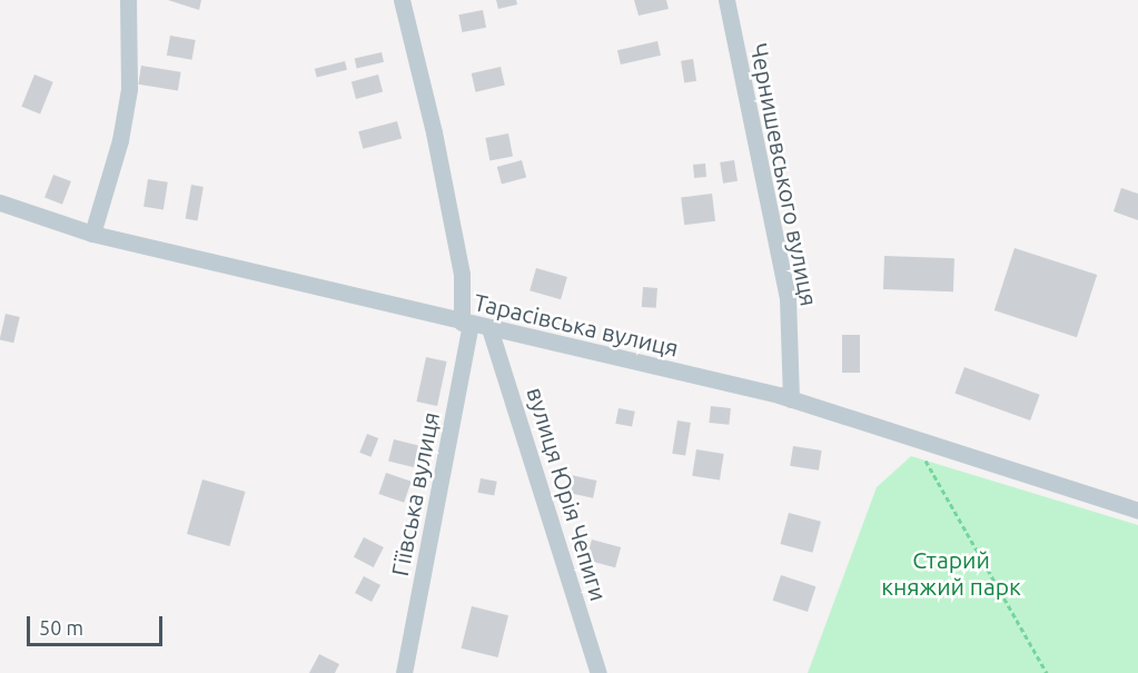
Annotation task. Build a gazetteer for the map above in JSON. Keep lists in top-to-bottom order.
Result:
{
  "streets": {
    "street": [
      "Чернишевського вулиця",
      "Тарасівська вулиця",
      "Гіївська вулиця",
      "вулиця Юрія Чепиги"
    ]
  },
  "crossings": [
    ["Чернишевського вулиця", "Тарасівська вулиця"],
    ["Тарасівська вулиця", "Гіївська вулиця"],
    ["Тарасівська вулиця", "вулиця Юрія Чепиги"]
  ],
  "parks": ["Старий княжий парк"],
  "scale_bar": "50 m"
}
